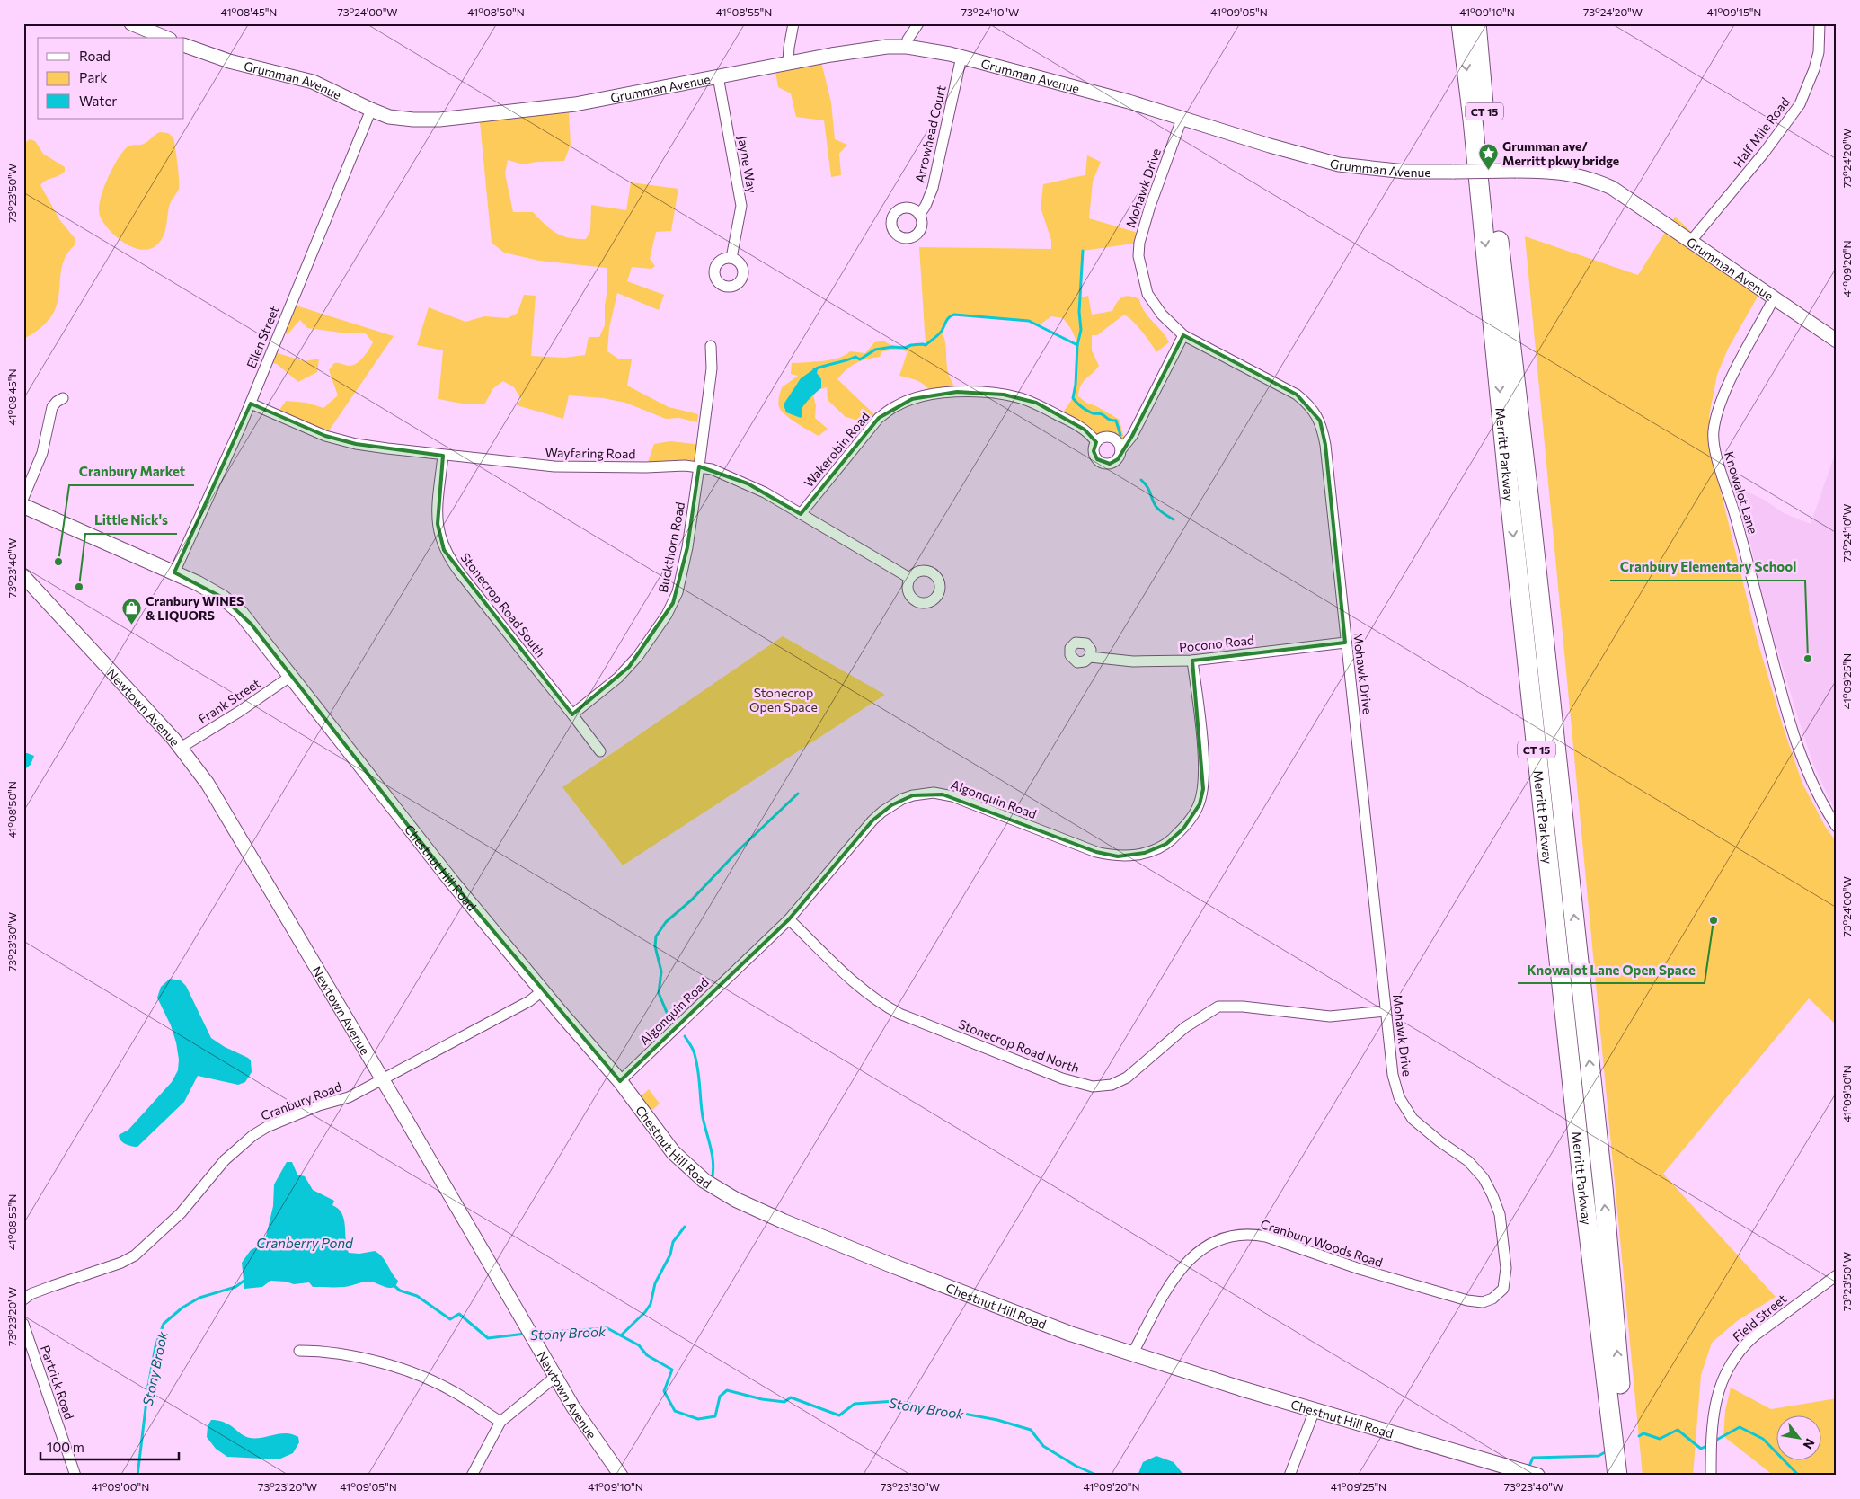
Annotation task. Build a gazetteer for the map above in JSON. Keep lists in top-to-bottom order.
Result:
{
  "streets": {
    "highway": ["CT 15", "Merritt Parkway"],
    "main road": ["Chestnut Hill Road"],
    "street": [
      "Grumman Avenue",
      "Half Mile Road",
      "Arrowhead Court",
      "Jayne Way",
      "Mohawk Drive",
      "Ellen Street",
      "Wakerobin Road",
      "Wayfaring Road",
      "Knowalot Lane",
      "Buckthorn Road",
      "Stonecrop Road South",
      "Pocono Road",
      "Frank Street",
      "Newtown Avenue",
      "Algonquin Road",
      "Stonecrop Road North",
      "Cranbury Road",
      "Cranbury Woods Road",
      "Field Street",
      "Partrick Road"
    ]
  },
  "crossings": [
    ["Grumman Avenue", "Half Mile Road"],
    ["Grumman Avenue", "Arrowhead Court"],
    ["Grumman Avenue", "Jayne Way"],
    ["Grumman Avenue", "Mohawk Drive"],
    ["Grumman Avenue", "Ellen Street"],
    ["Grumman Avenue", "Knowalot Lane"],
    ["Mohawk Drive", "Pocono Road"],
    ["Mohawk Drive", "Stonecrop Road North"],
    ["Mohawk Drive", "Cranbury Woods Road"],
    ["Ellen Street", "Wayfaring Road"],
    ["Ellen Street", "Chestnut Hill Road"],
    ["Wakerobin Road", "Wayfaring Road"],
    ["Wayfaring Road", "Buckthorn Road"],
    ["Wayfaring Road", "Stonecrop Road South"],
    ["Buckthorn Road", "Stonecrop Road South"],
    ["Pocono Road", "Algonquin Road"],
    ["Frank Street", "Newtown Avenue"],
    ["Frank Street", "Chestnut Hill Road"],
    ["Newtown Avenue", "Cranbury Road"],
    ["Algonquin Road", "Chestnut Hill Road"],
    ["Algonquin Road", "Stonecrop Road North"],
    ["Chestnut Hill Road", "Cranbury Road"],
    ["Chestnut Hill Road", "Cranbury Woods Road"]
  ],
  "water": ["Cranberry Pond", "Stony Brook"],
  "parks": ["Stonecrop Open Space"],
  "places": {
    "place": ["Grumman ave/ Merritt pkwy bridge"],
    "other": [
      "Cranbury Market",
      "Little Nick's",
      "Cranbury Elementary School",
      "Knowalot Lane Open Space"
    ],
    "shop": ["Cranbury WINES & LIQUORS"]
  },
  "legend": ["Road", "Park", "Water"],
  "scale_bar": "100 m",
  "north": "bottom right",
  "coordinates": [
    "41°08'45\"N",
    "73°24'00\"W",
    "41°08'50\"N",
    "41°08'55\"N",
    "73°24'10\"W",
    "41°09'05\"N",
    "41°09'10\"N",
    "73°24'20\"W",
    "41°09'15\"N",
    "73°23'50\"W",
    "41°09'20\"N",
    "73°23'40\"W",
    "41°09'25\"N",
    "73°23'30\"W",
    "41°09'30\"N",
    "73°23'20\"W",
    "41°09'00\"N"
  ]
}
